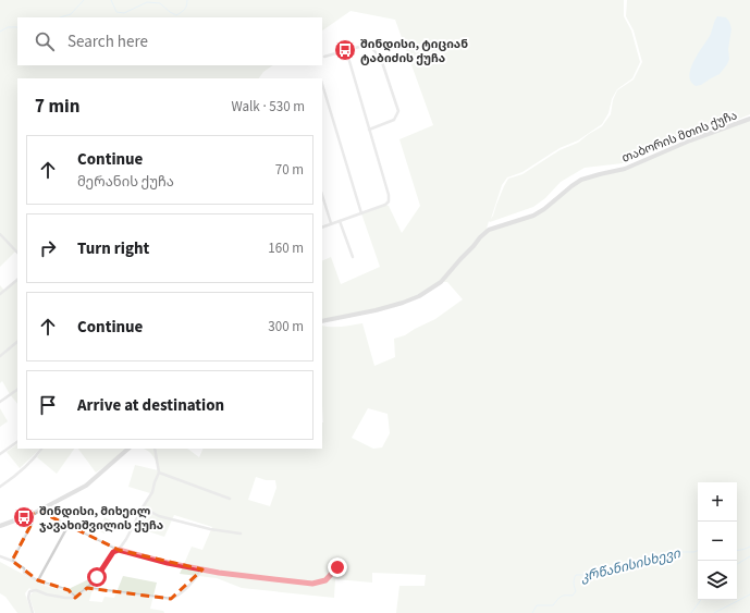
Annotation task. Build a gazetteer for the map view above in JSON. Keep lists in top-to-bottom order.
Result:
{
  "streets": {
    "main road": ["თაბორის მთის ქუჩა"]
  },
  "water": ["კრწანისისხევი"],
  "places": {
    "bus stop": ["შინდისი, ტიციან ტაბიძის ქუჩა", "შინდისი, მიხეილ ჯავახიშვილის ქუჩა"]
  },
  "page": {
    "search": "Search here",
    "heading": ["7 min", "Walk · 530 m"],
    "list": [
      ["Continue", "მერანის ქუჩა", "70 m"],
      ["Turn right", "160 m"],
      ["Continue", "300 m"],
      "Arrive at destination"
    ],
    "map_buttons": ["+", "−"]
  }
}
